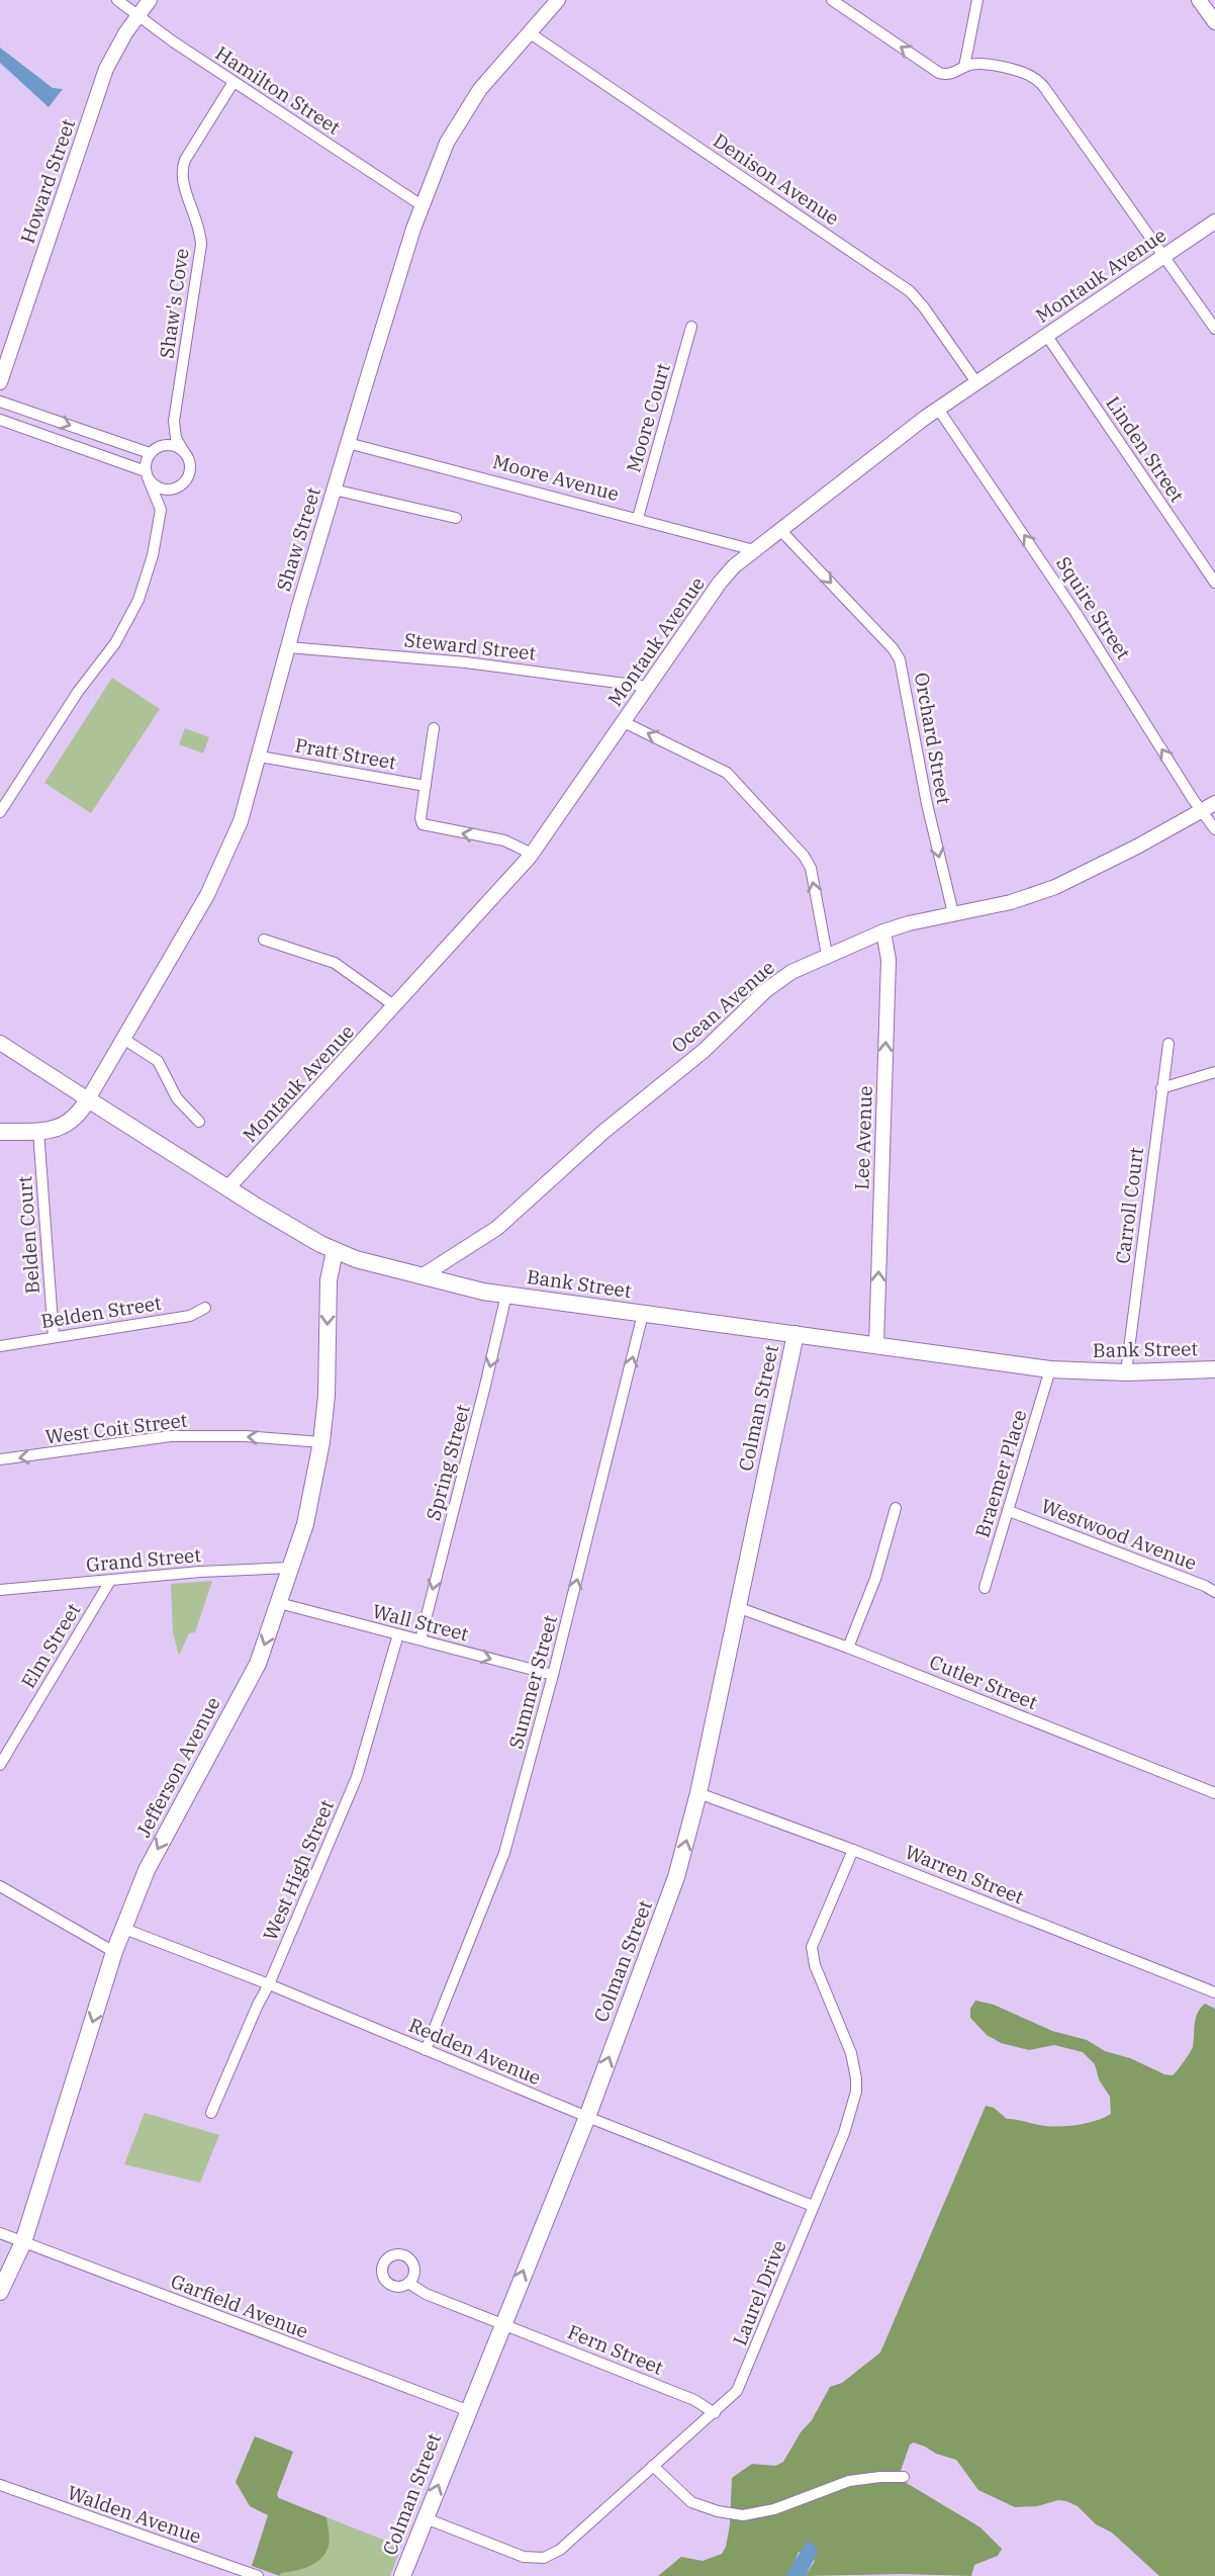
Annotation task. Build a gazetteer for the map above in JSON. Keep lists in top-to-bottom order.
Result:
{
  "streets": {
    "main road": ["Bank Street", "Colman Street", "Jefferson Avenue"],
    "street": [
      "Hamilton Street",
      "Denison Avenue",
      "Howard Street",
      "Montauk Avenue",
      "Shaw's Cove",
      "Moore Court",
      "Linden Street",
      "Moore Avenue",
      "Shaw Street",
      "Squire Street",
      "Steward Street",
      "Orchard Street",
      "Pratt Street",
      "Ocean Avenue",
      "Lee Avenue",
      "Carroll Court",
      "Belden Court",
      "Belden Street",
      "West Coit Street",
      "Spring Street",
      "Braemer Place",
      "Westwood Avenue",
      "Grand Street",
      "Wall Street",
      "Elm Street",
      "Summer Street",
      "Cutler Street",
      "West High Street",
      "Warren Street",
      "Redden Avenue",
      "Laurel Drive",
      "Garfield Avenue",
      "Fern Street",
      "Walden Avenue"
    ]
  },
  "crossings": [
    ["Hamilton Street", "Howard Street"],
    ["Hamilton Street", "Shaw's Cove"],
    ["Hamilton Street", "Shaw Street"],
    ["Denison Avenue", "Montauk Avenue"],
    ["Denison Avenue", "Shaw Street"],
    ["Montauk Avenue", "Linden Street"],
    ["Montauk Avenue", "Moore Avenue"],
    ["Montauk Avenue", "Squire Street"],
    ["Montauk Avenue", "Steward Street"],
    ["Montauk Avenue", "Orchard Street"],
    ["Montauk Avenue", "Bank Street"],
    ["Moore Court", "Moore Avenue"],
    ["Moore Avenue", "Shaw Street"],
    ["Shaw Street", "Steward Street"],
    ["Shaw Street", "Pratt Street"],
    ["Shaw Street", "Bank Street"],
    ["Squire Street", "Ocean Avenue"],
    ["Orchard Street", "Ocean Avenue"],
    ["Ocean Avenue", "Lee Avenue"],
    ["Ocean Avenue", "Bank Street"],
    ["Lee Avenue", "Bank Street"],
    ["Carroll Court", "Bank Street"],
    ["Belden Court", "Belden Street"],
    ["Bank Street", "Colman Street"],
    ["Bank Street", "Spring Street"],
    ["Bank Street", "Braemer Place"],
    ["Bank Street", "Summer Street"],
    ["Bank Street", "Jefferson Avenue"],
    ["Colman Street", "Cutler Street"],
    ["Colman Street", "Warren Street"],
    ["Colman Street", "Redden Avenue"],
    ["Colman Street", "Laurel Drive"],
    ["Colman Street", "Garfield Avenue"],
    ["Colman Street", "Fern Street"],
    ["West Coit Street", "Jefferson Avenue"],
    ["Spring Street", "Wall Street"],
    ["Braemer Place", "Westwood Avenue"],
    ["Grand Street", "Elm Street"],
    ["Grand Street", "Jefferson Avenue"],
    ["Wall Street", "Summer Street"],
    ["Wall Street", "Jefferson Avenue"],
    ["Wall Street", "West High Street"],
    ["Summer Street", "Redden Avenue"],
    ["Jefferson Avenue", "Redden Avenue"],
    ["Jefferson Avenue", "Garfield Avenue"],
    ["West High Street", "Redden Avenue"],
    ["Warren Street", "Laurel Drive"],
    ["Redden Avenue", "Laurel Drive"],
    ["Laurel Drive", "Fern Street"]
  ],
  "one_way": [
    "Squire Street",
    "Orchard Street",
    "Lee Avenue",
    "Colman Street",
    "West Coit Street",
    "Spring Street",
    "Wall Street",
    "Summer Street",
    "Jefferson Avenue"
  ]
}
